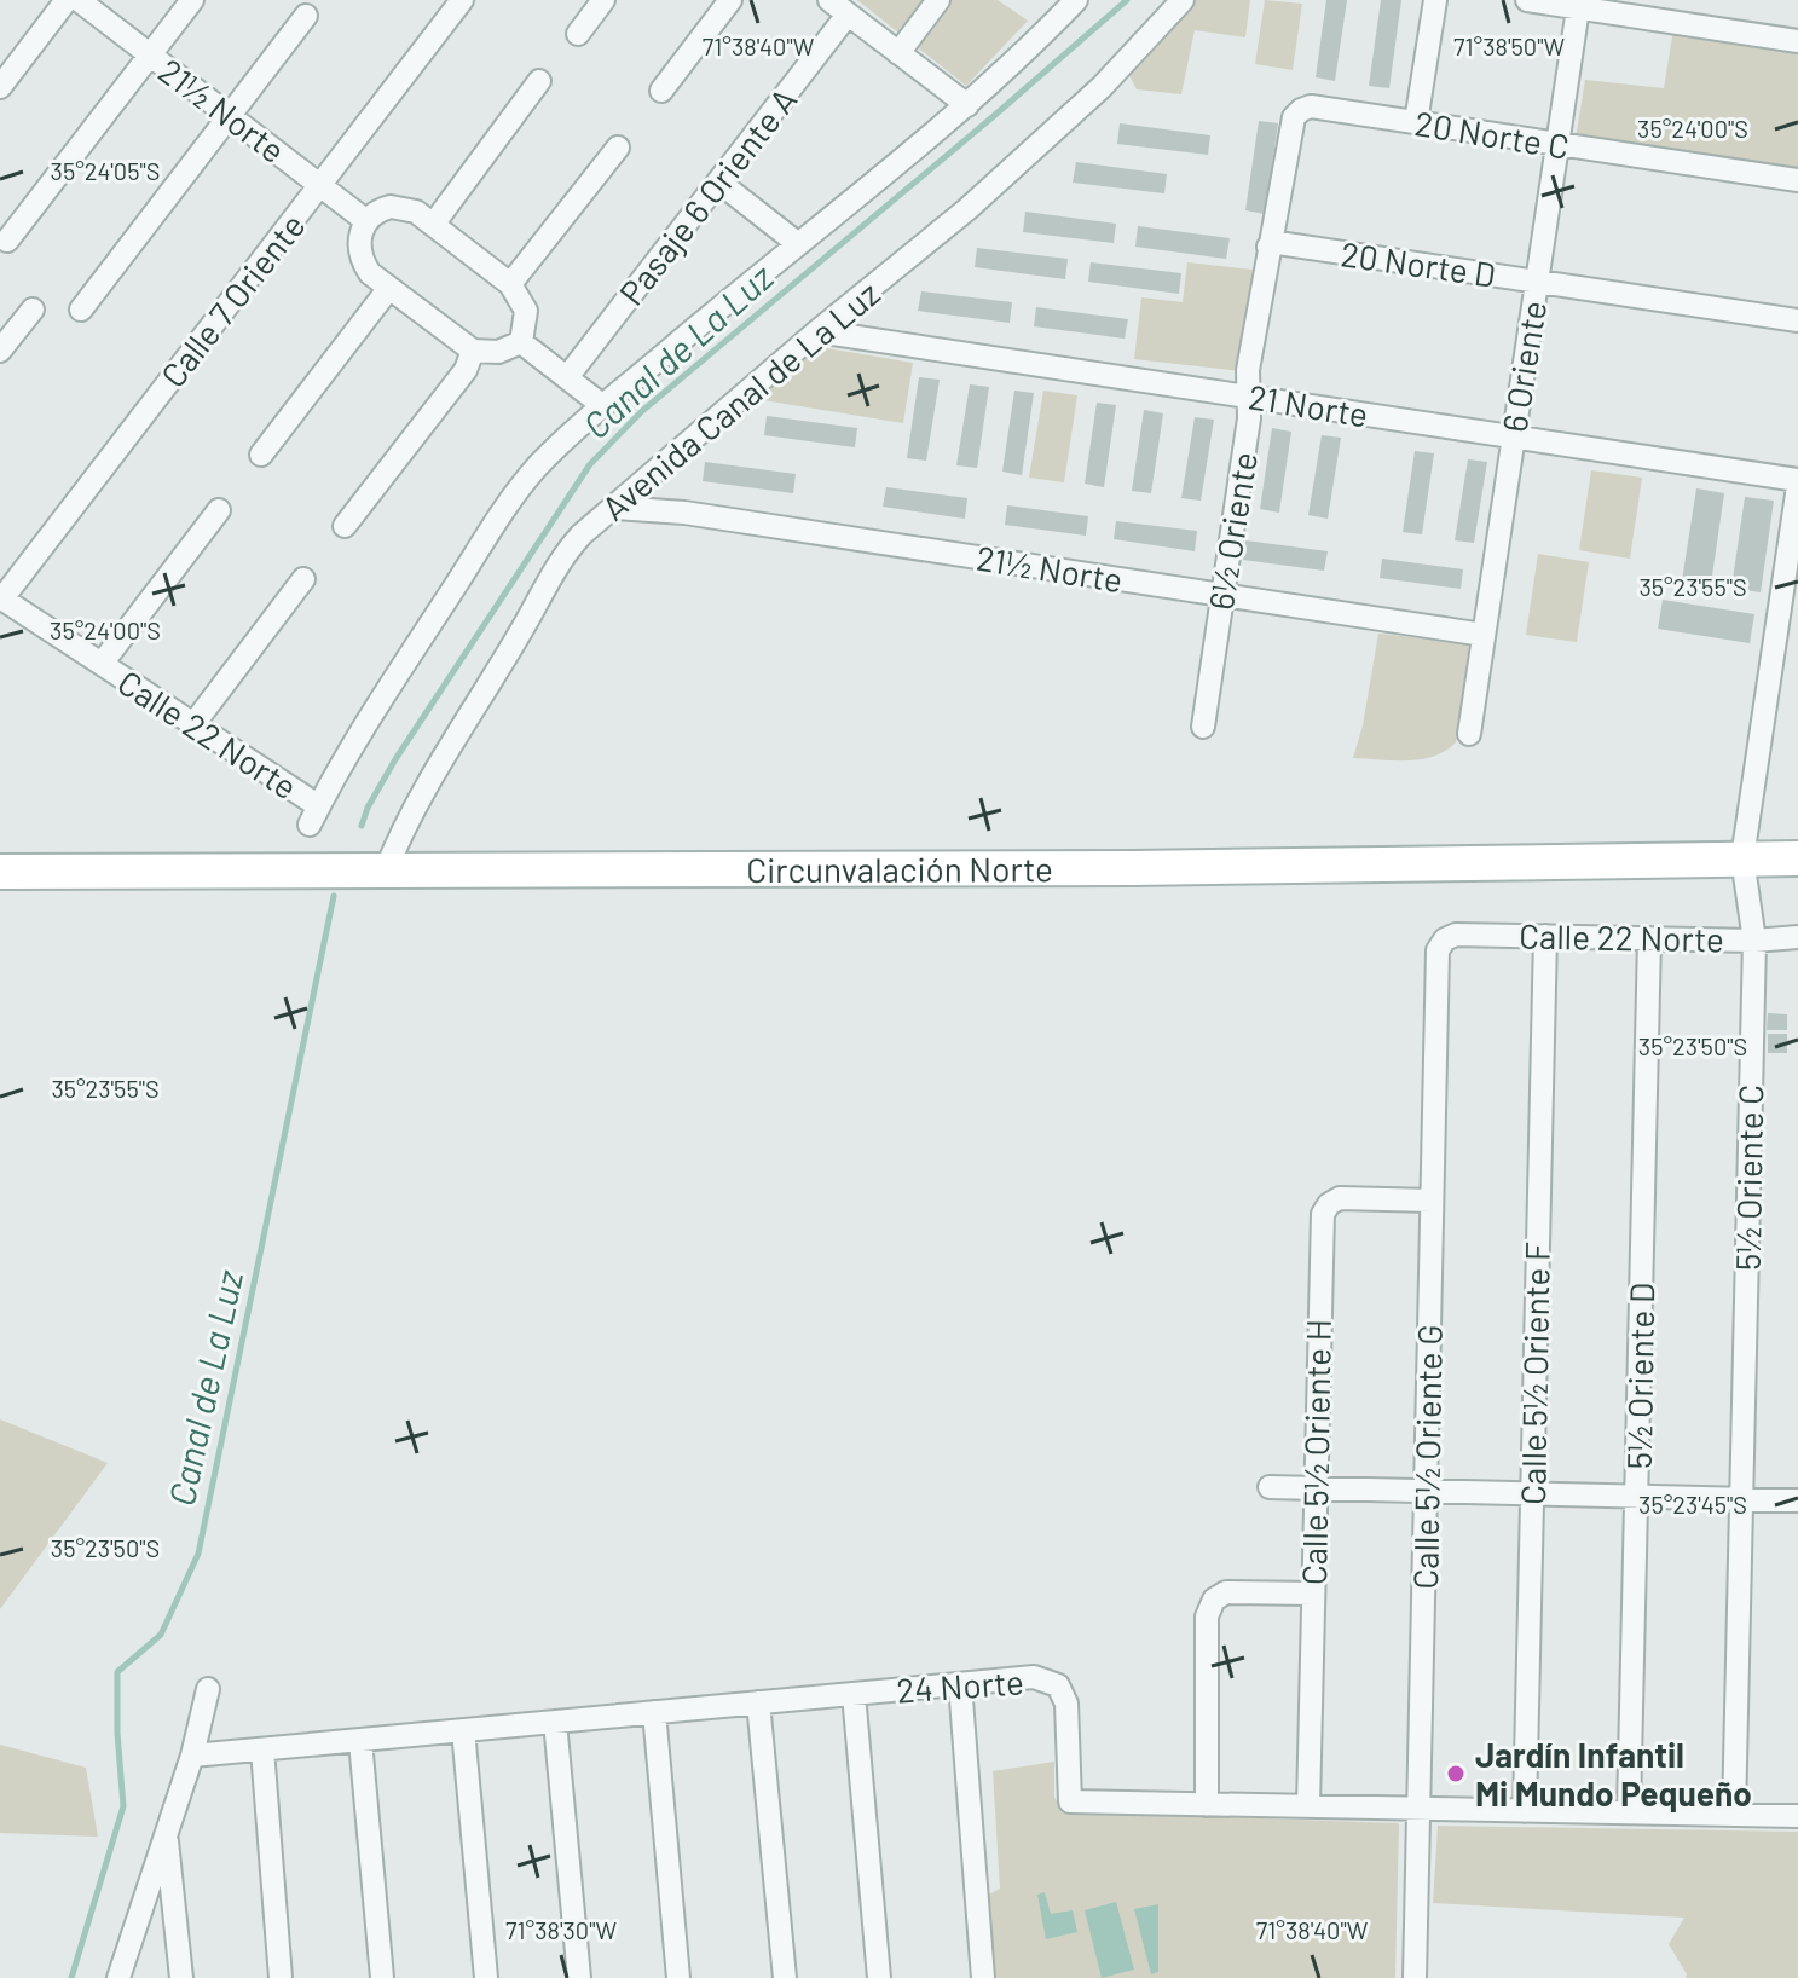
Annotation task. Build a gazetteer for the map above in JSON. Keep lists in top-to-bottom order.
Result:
{
  "streets": {
    "main road": ["Circunvalación Norte"],
    "street": [
      "21½ Norte",
      "20 Norte C",
      "Pasaje 6 Oriente A",
      "20 Norte D",
      "Calle 7 Oriente",
      "6 Oriente",
      "Avenida Canal de La Luz",
      "21 Norte",
      "6½ Oriente",
      "Calle 22 Norte",
      "5½ Oriente C",
      "Calle 5½ Oriente F",
      "5½ Oriente D",
      "Calle 5½ Oriente H",
      "Calle 5½ Oriente G",
      "24 Norte"
    ]
  },
  "crossings": [
    ["21½ Norte", "Calle 7 Oriente"],
    ["21½ Norte", "6 Oriente"],
    ["21½ Norte", "Avenida Canal de La Luz"],
    ["21½ Norte", "6½ Oriente"],
    ["20 Norte C", "6 Oriente"],
    ["20 Norte C", "6½ Oriente"],
    ["20 Norte D", "6 Oriente"],
    ["20 Norte D", "6½ Oriente"],
    ["Calle 7 Oriente", "Calle 22 Norte"],
    ["6 Oriente", "21 Norte"],
    ["Avenida Canal de La Luz", "21 Norte"],
    ["Avenida Canal de La Luz", "Circunvalación Norte"],
    ["21 Norte", "6½ Oriente"],
    ["21 Norte", "5½ Oriente C"],
    ["Calle 22 Norte", "5½ Oriente C"],
    ["Calle 22 Norte", "Calle 5½ Oriente F"],
    ["Calle 22 Norte", "5½ Oriente D"],
    ["Calle 22 Norte", "Calle 5½ Oriente G"],
    ["Circunvalación Norte", "5½ Oriente C"],
    ["5½ Oriente C", "24 Norte"],
    ["Calle 5½ Oriente F", "24 Norte"],
    ["5½ Oriente D", "24 Norte"],
    ["Calle 5½ Oriente H", "Calle 5½ Oriente G"],
    ["Calle 5½ Oriente H", "24 Norte"],
    ["Calle 5½ Oriente G", "24 Norte"]
  ],
  "water": ["Canal de La Luz"],
  "places": ["Jardín Infantil Mi Mundo Pequeño"],
  "coordinates": [
    "71°38'40\"W",
    "71°38'50\"W",
    "35°24'00\"S",
    "35°24'05\"S",
    "35°23'55\"S",
    "35°23'50\"S",
    "35°23'45\"S",
    "71°38'30\"W"
  ]
}
